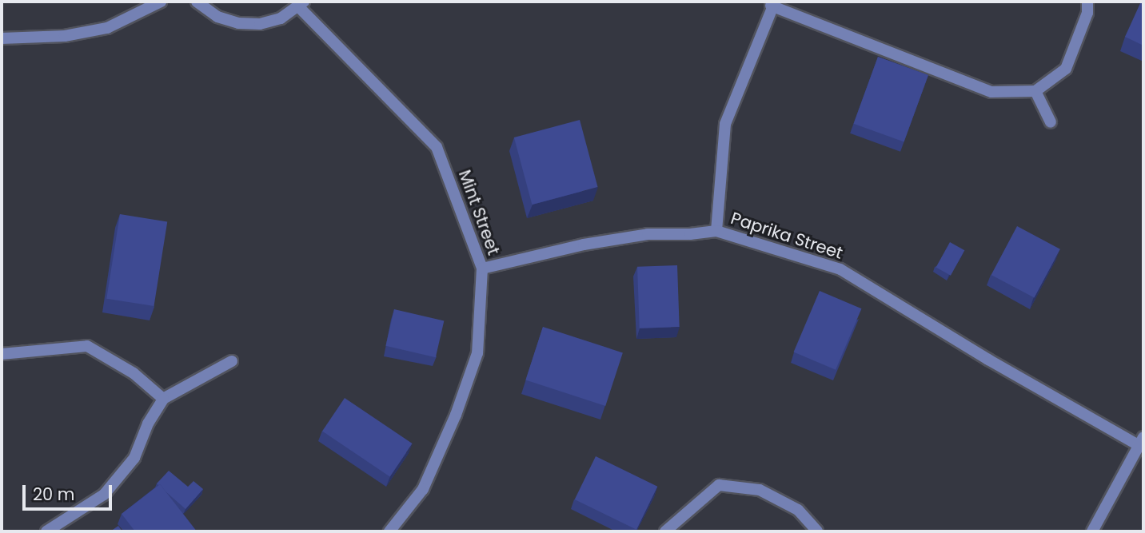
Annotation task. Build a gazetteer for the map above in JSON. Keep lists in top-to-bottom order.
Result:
{
  "streets": {
    "street": ["Mint Street", "Paprika Street"]
  },
  "crossings": [
    ["Mint Street", "Paprika Street"]
  ],
  "scale_bar": "20 m"
}
